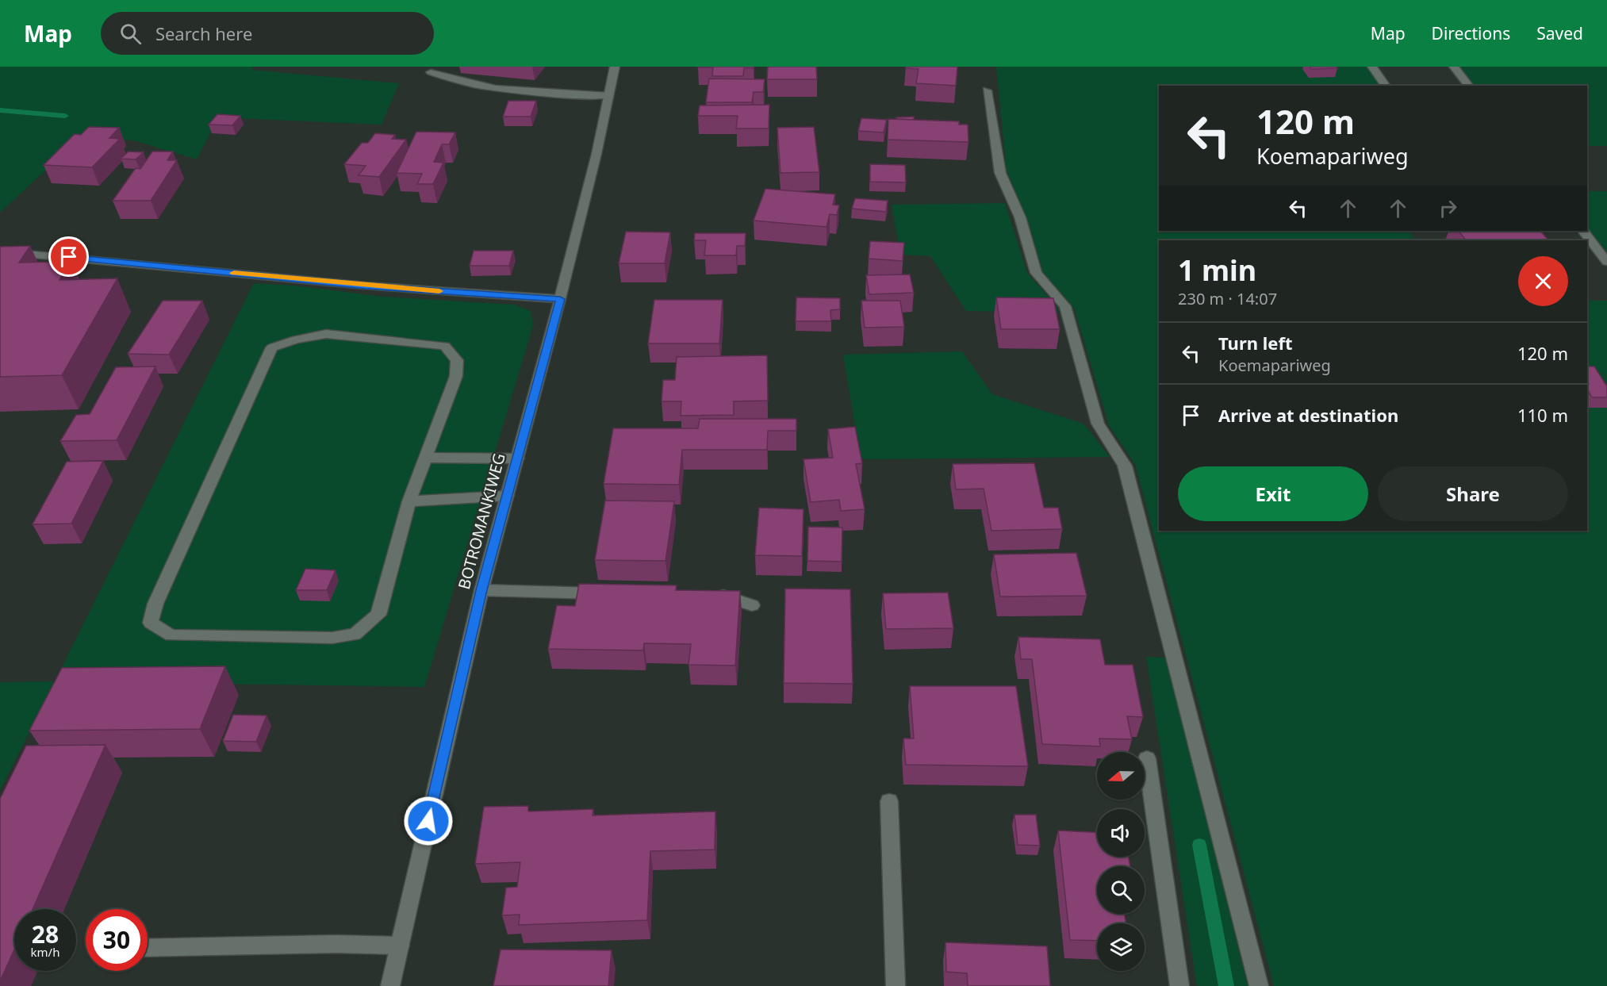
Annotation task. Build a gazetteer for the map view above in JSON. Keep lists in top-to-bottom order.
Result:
{
  "streets": {
    "street": ["BOTROMANKIWEG"]
  },
  "north": "left",
  "page": {
    "header": "Map",
    "search": "Search here",
    "nav": ["Map", "Directions", "Saved"],
    "turn": ["120 m", "Koemapariweg"],
    "heading": ["1 min", "230 m · 14:07"],
    "list": [
      {
        "name": "Turn left",
        "note": "Koemapariweg",
        "value": "120 m"
      },
      {
        "name": "Arrive at destination",
        "value": "110 m"
      }
    ],
    "buttons": ["Exit", "Share"],
    "speed": "28 km/h",
    "limit": "30"
  }
}
